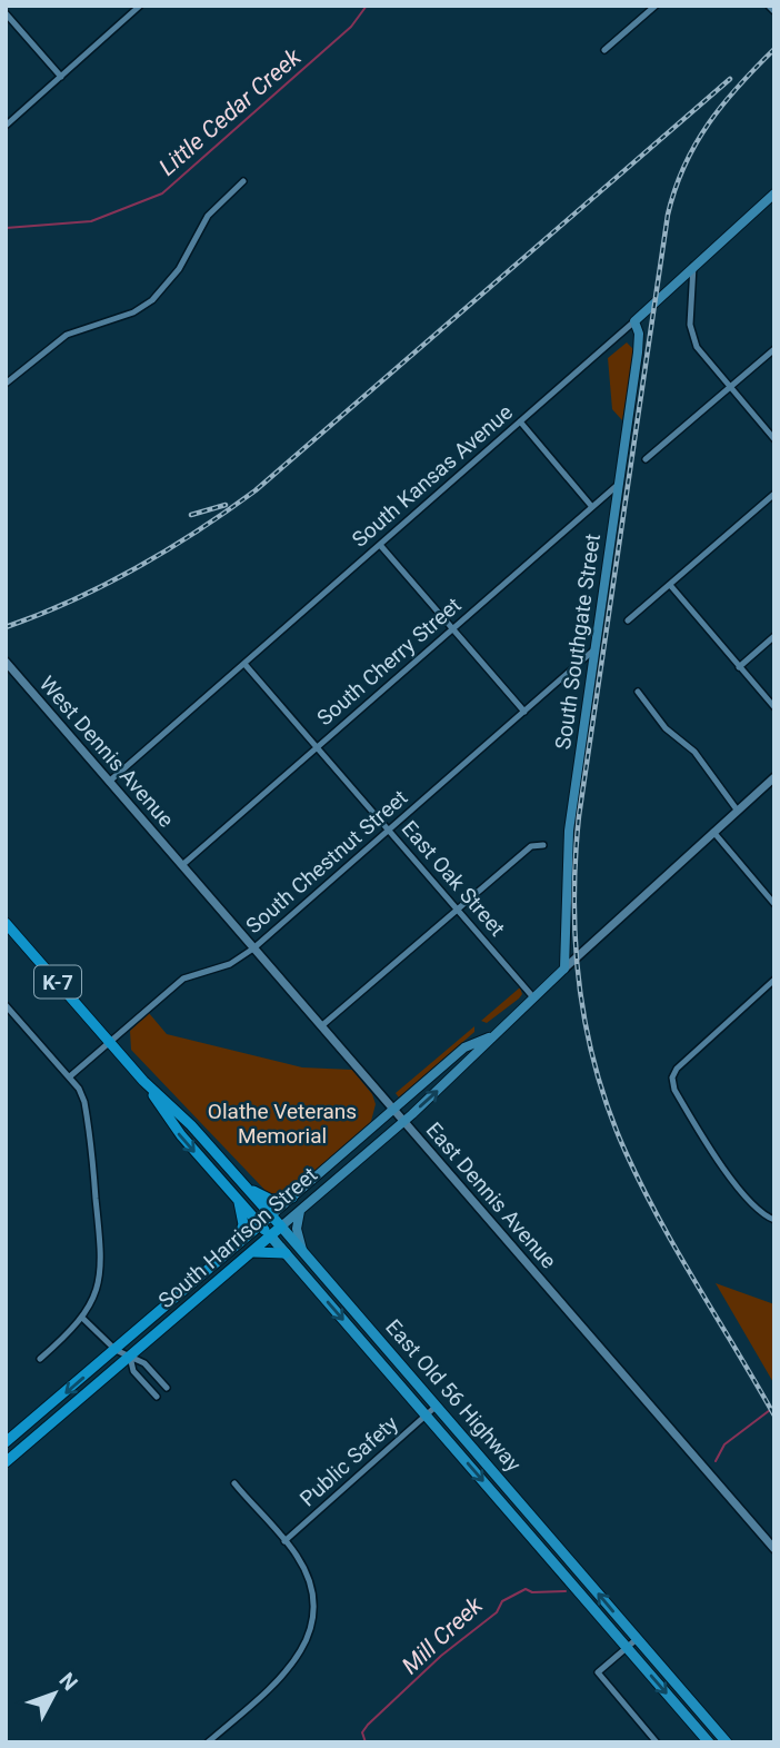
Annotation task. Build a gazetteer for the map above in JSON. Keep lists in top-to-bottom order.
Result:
{
  "streets": {
    "highway": ["K-7", "South Harrison Street", "East Old 56 Highway"],
    "main road": ["South Kansas Avenue", "South Southgate Street"],
    "street": [
      "South Cherry Street",
      "West Dennis Avenue",
      "South Chestnut Street",
      "East Oak Street",
      "East Dennis Avenue",
      "Public Safety"
    ]
  },
  "crossings": [
    ["South Kansas Avenue", "South Southgate Street"],
    ["South Kansas Avenue", "West Dennis Avenue"],
    ["South Kansas Avenue", "East Oak Street"],
    ["South Southgate Street", "South Cherry Street"],
    ["South Southgate Street", "South Chestnut Street"],
    ["South Southgate Street", "South Harrison Street"],
    ["South Cherry Street", "West Dennis Avenue"],
    ["South Cherry Street", "East Oak Street"],
    ["South Cherry Street", "East Dennis Avenue"],
    ["West Dennis Avenue", "East Dennis Avenue"],
    ["South Chestnut Street", "East Oak Street"],
    ["South Chestnut Street", "K-7"],
    ["South Chestnut Street", "East Dennis Avenue"],
    ["South Chestnut Street", "East Old 56 Highway"],
    ["East Oak Street", "South Harrison Street"],
    ["K-7", "East Old 56 Highway"],
    ["East Dennis Avenue", "South Harrison Street"],
    ["South Harrison Street", "East Old 56 Highway"],
    ["East Old 56 Highway", "Public Safety"]
  ],
  "water": ["Little Cedar Creek", "Mill Creek"],
  "parks": ["Olathe Veterans Memorial"],
  "north": "top right"
}
